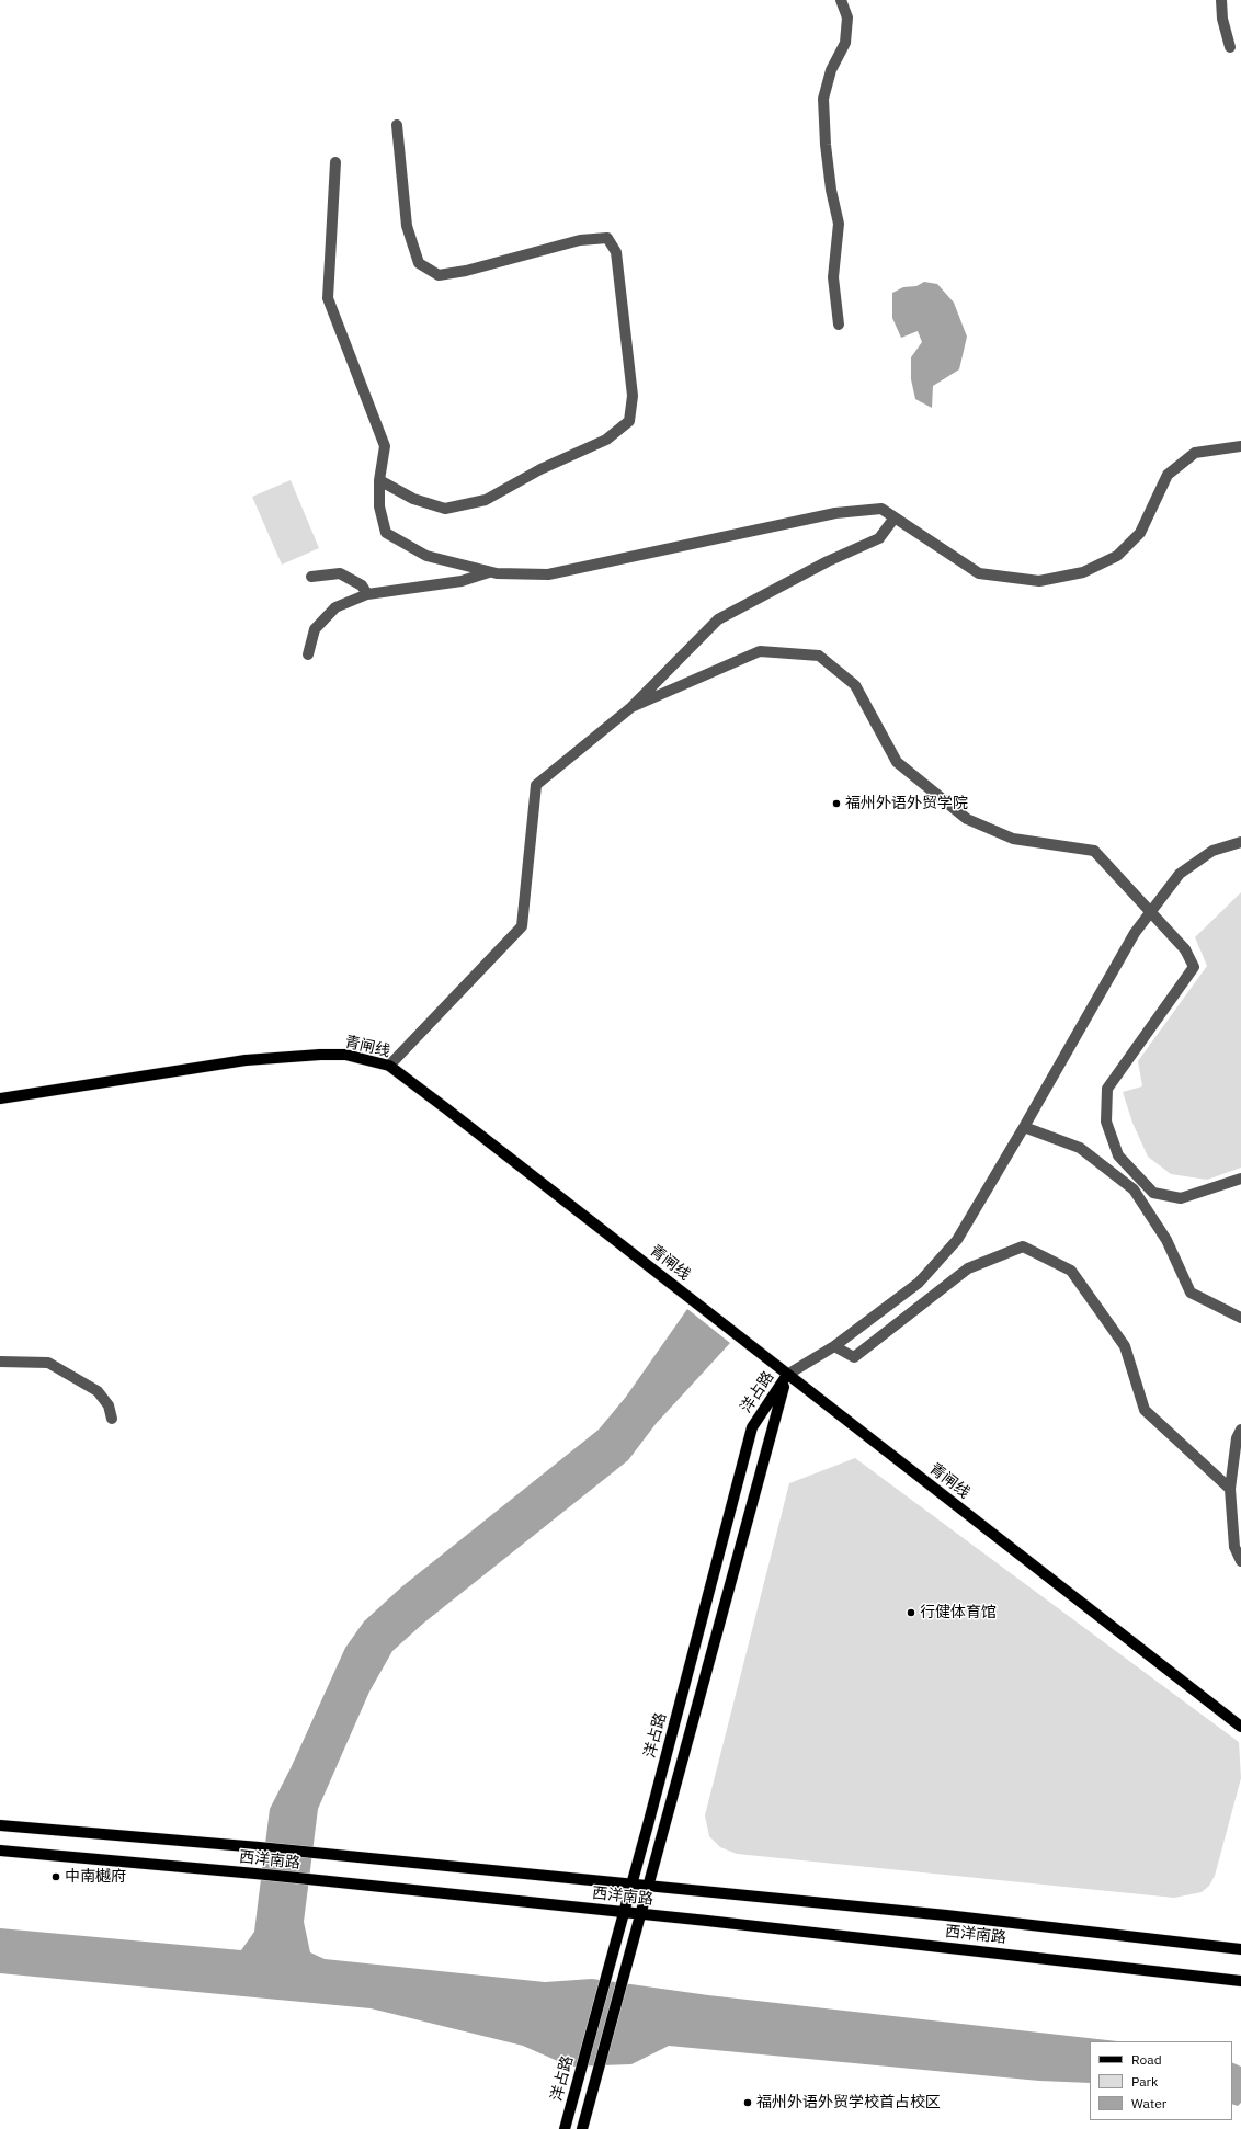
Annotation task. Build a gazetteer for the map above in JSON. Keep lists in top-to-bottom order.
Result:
{
  "streets": {
    "main road": ["青闸线", "洋占路", "西洋南路"]
  },
  "crossings": [
    ["青闸线", "洋占路"],
    ["洋占路", "西洋南路"]
  ],
  "places": [
    "福州外语外贸学院",
    "行健体育馆",
    "中南樾府",
    "福州外语外贸学校首占校区"
  ],
  "legend": ["Road", "Park", "Water"]
}
